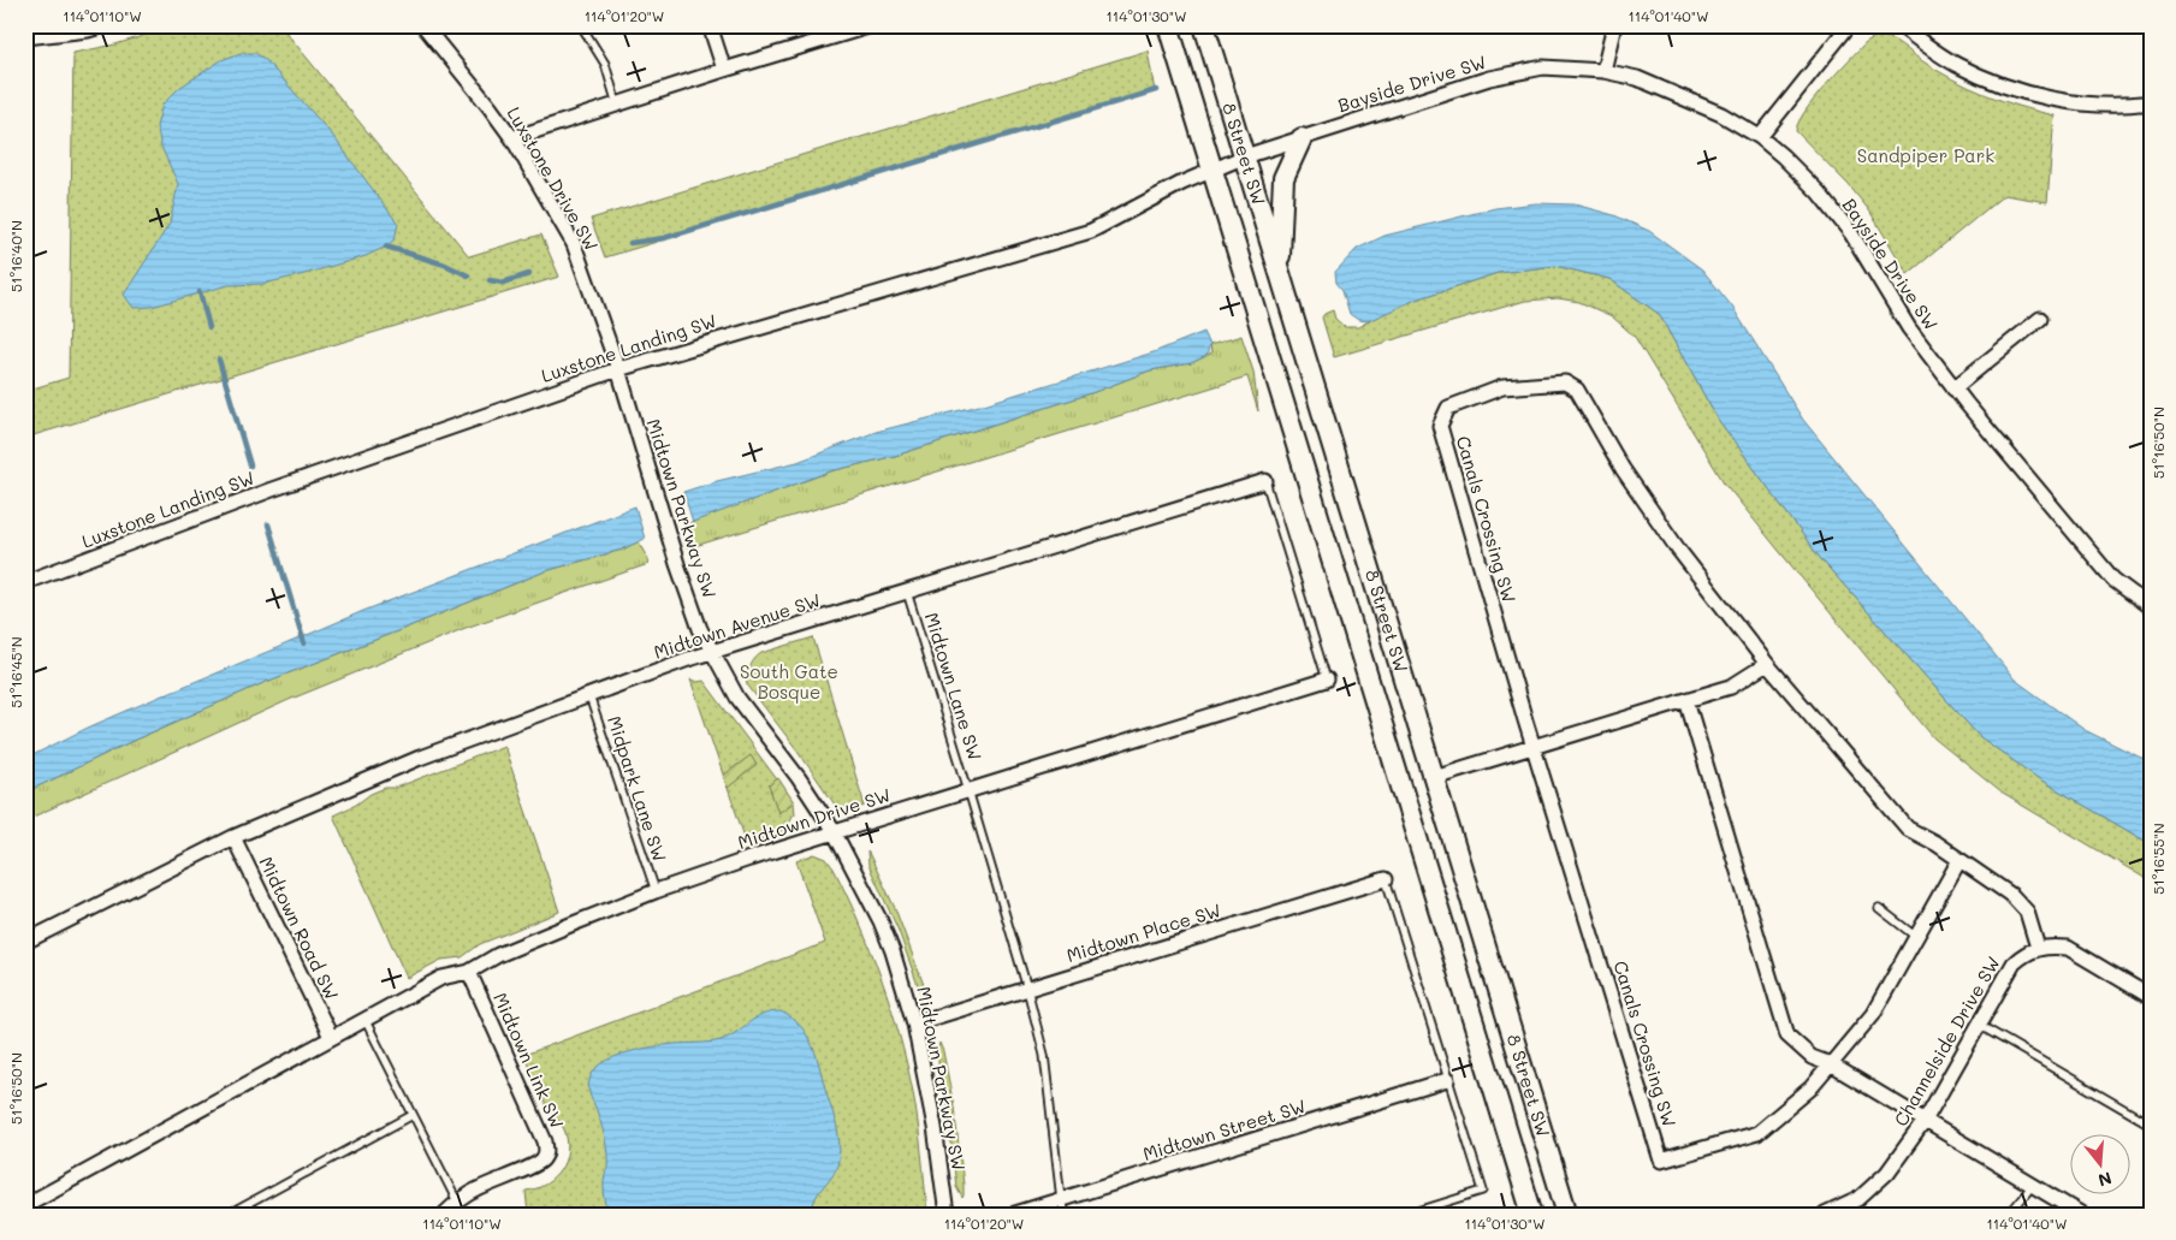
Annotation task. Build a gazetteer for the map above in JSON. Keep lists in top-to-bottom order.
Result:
{
  "streets": {
    "main road": ["8 Street SW"],
    "street": [
      "Bayside Drive SW",
      "Luxstone Drive SW",
      "Luxstone Landing SW",
      "Midtown Parkway SW",
      "Canals Crossing SW",
      "Midtown Avenue SW",
      "Midtown Drive SW",
      "Midtown Road SW",
      "Midtown Place SW",
      "Channelside Drive SW",
      "Midtown Link SW",
      "Midtown Street SW"
    ],
    "lane": ["Midtown Lane SW", "Midpark Lane SW"]
  },
  "crossings": [
    ["Bayside Drive SW", "8 Street SW"],
    ["Bayside Drive SW", "Luxstone Landing SW"],
    ["8 Street SW", "Luxstone Landing SW"],
    ["Luxstone Drive SW", "Luxstone Landing SW"],
    ["Luxstone Drive SW", "Midtown Parkway SW"],
    ["Luxstone Landing SW", "Midtown Parkway SW"],
    ["Midtown Parkway SW", "Midtown Avenue SW"],
    ["Midtown Parkway SW", "Midtown Drive SW"],
    ["Midtown Parkway SW", "Midtown Place SW"],
    ["Canals Crossing SW", "Channelside Drive SW"],
    ["Midtown Avenue SW", "Midtown Lane SW"],
    ["Midtown Avenue SW", "Midpark Lane SW"],
    ["Midtown Avenue SW", "Midtown Road SW"],
    ["Midtown Lane SW", "Midtown Drive SW"],
    ["Midtown Lane SW", "Midtown Place SW"],
    ["Midtown Lane SW", "Midtown Street SW"],
    ["Midpark Lane SW", "Midtown Drive SW"],
    ["Midtown Drive SW", "Midtown Road SW"],
    ["Midtown Drive SW", "Midtown Link SW"]
  ],
  "parks": ["Sandpiper Park", "South Gate Bosque"],
  "north": "bottom",
  "coordinates": [
    "114°01'10\"W",
    "114°01'20\"W",
    "114°01'30\"W",
    "114°01'40\"W",
    "51°16'40\"N",
    "51°16'50\"N",
    "51°16'45\"N",
    "51°16'55\"N"
  ]
}
